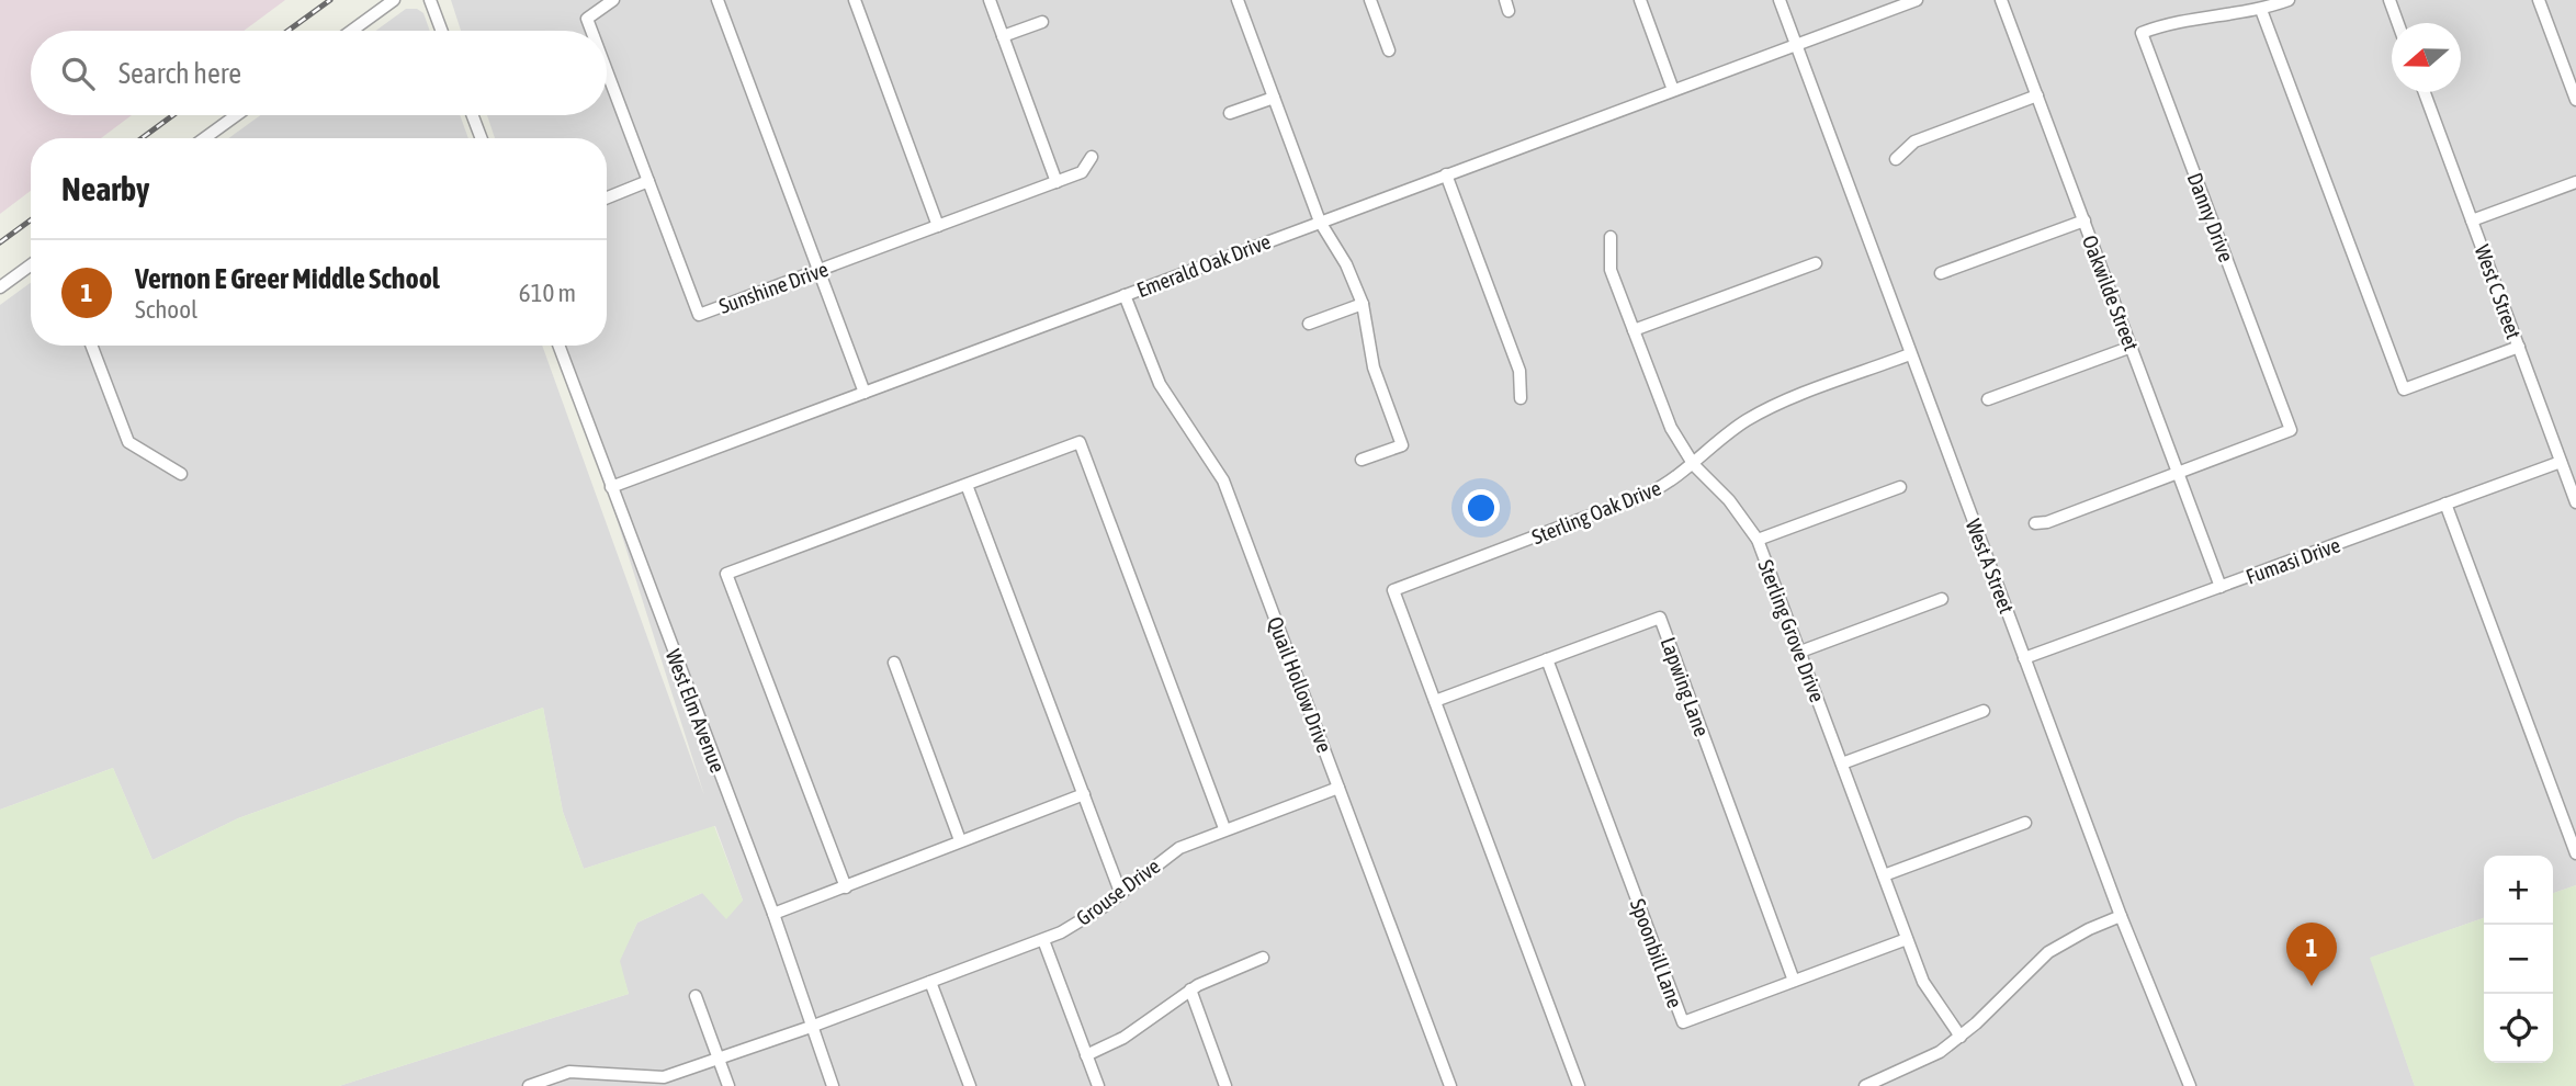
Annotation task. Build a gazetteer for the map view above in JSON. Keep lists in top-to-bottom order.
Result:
{
  "streets": {
    "street": [
      "Danny Drive",
      "Emerald Oak Drive",
      "Sunshine Drive",
      "West C Street",
      "Oakwilde Street",
      "Sterling Oak Drive",
      "Fumasi Drive",
      "West A Street",
      "Sterling Grove Drive",
      "Quail Hollow Drive",
      "Lapwing Lane",
      "West Elm Avenue",
      "Grouse Drive",
      "Spoonbill Lane"
    ]
  },
  "crossings": [
    ["Danny Drive", "Oakwilde Street"],
    ["Emerald Oak Drive", "West A Street"],
    ["Emerald Oak Drive", "Quail Hollow Drive"],
    ["Emerald Oak Drive", "West Elm Avenue"],
    ["West C Street", "Fumasi Drive"],
    ["Oakwilde Street", "Fumasi Drive"],
    ["Sterling Oak Drive", "West A Street"],
    ["Sterling Oak Drive", "Sterling Grove Drive"],
    ["Sterling Oak Drive", "Lapwing Lane"],
    ["Fumasi Drive", "West A Street"],
    ["Sterling Grove Drive", "Spoonbill Lane"],
    ["Quail Hollow Drive", "Grouse Drive"],
    ["Lapwing Lane", "Spoonbill Lane"],
    ["West Elm Avenue", "Grouse Drive"]
  ],
  "north": "left",
  "page": {
    "search": "Search here",
    "heading": "Nearby",
    "list": [
      {
        "mark": "1",
        "name": "Vernon E Greer Middle School",
        "note": "School",
        "value": "610 m"
      }
    ],
    "map_buttons": ["+", "−"],
    "pins": "1"
  }
}
